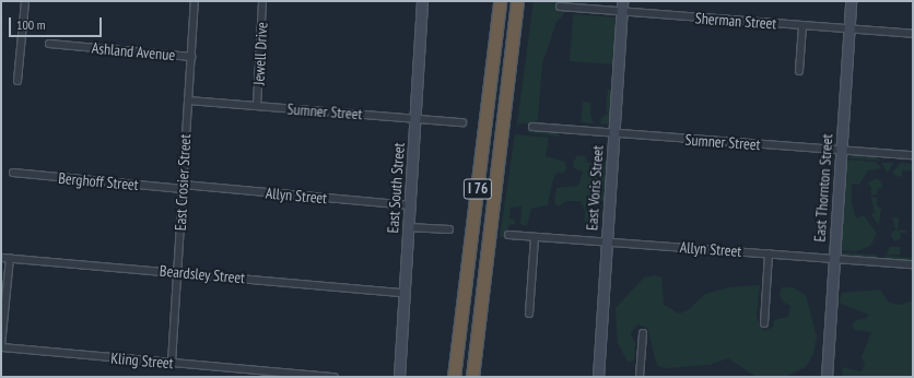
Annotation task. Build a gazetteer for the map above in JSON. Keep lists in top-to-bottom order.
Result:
{
  "streets": {
    "highway": ["I 76"],
    "main road": ["East South Street", "East Voris Street", "East Thornton Street"],
    "street": [
      "Sherman Street",
      "Ashland Avenue",
      "Jewell Drive",
      "Sumner Street",
      "Berghoff Street",
      "East Crosier Street",
      "Allyn Street",
      "Beardsley Street",
      "Kling Street"
    ]
  },
  "crossings": [
    ["Sherman Street", "East Voris Street"],
    ["Sherman Street", "East Thornton Street"],
    ["Ashland Avenue", "East Crosier Street"],
    ["Jewell Drive", "Sumner Street"],
    ["Sumner Street", "East Crosier Street"],
    ["Sumner Street", "East South Street"],
    ["Sumner Street", "East Voris Street"],
    ["Sumner Street", "East Thornton Street"],
    ["Berghoff Street", "East Crosier Street"],
    ["Berghoff Street", "Allyn Street"],
    ["East Crosier Street", "Allyn Street"],
    ["East Crosier Street", "Beardsley Street"],
    ["East Crosier Street", "Kling Street"],
    ["East South Street", "Allyn Street"],
    ["East South Street", "Beardsley Street"],
    ["East Voris Street", "Allyn Street"],
    ["East Thornton Street", "Allyn Street"]
  ],
  "scale_bar": "100 m"
}
